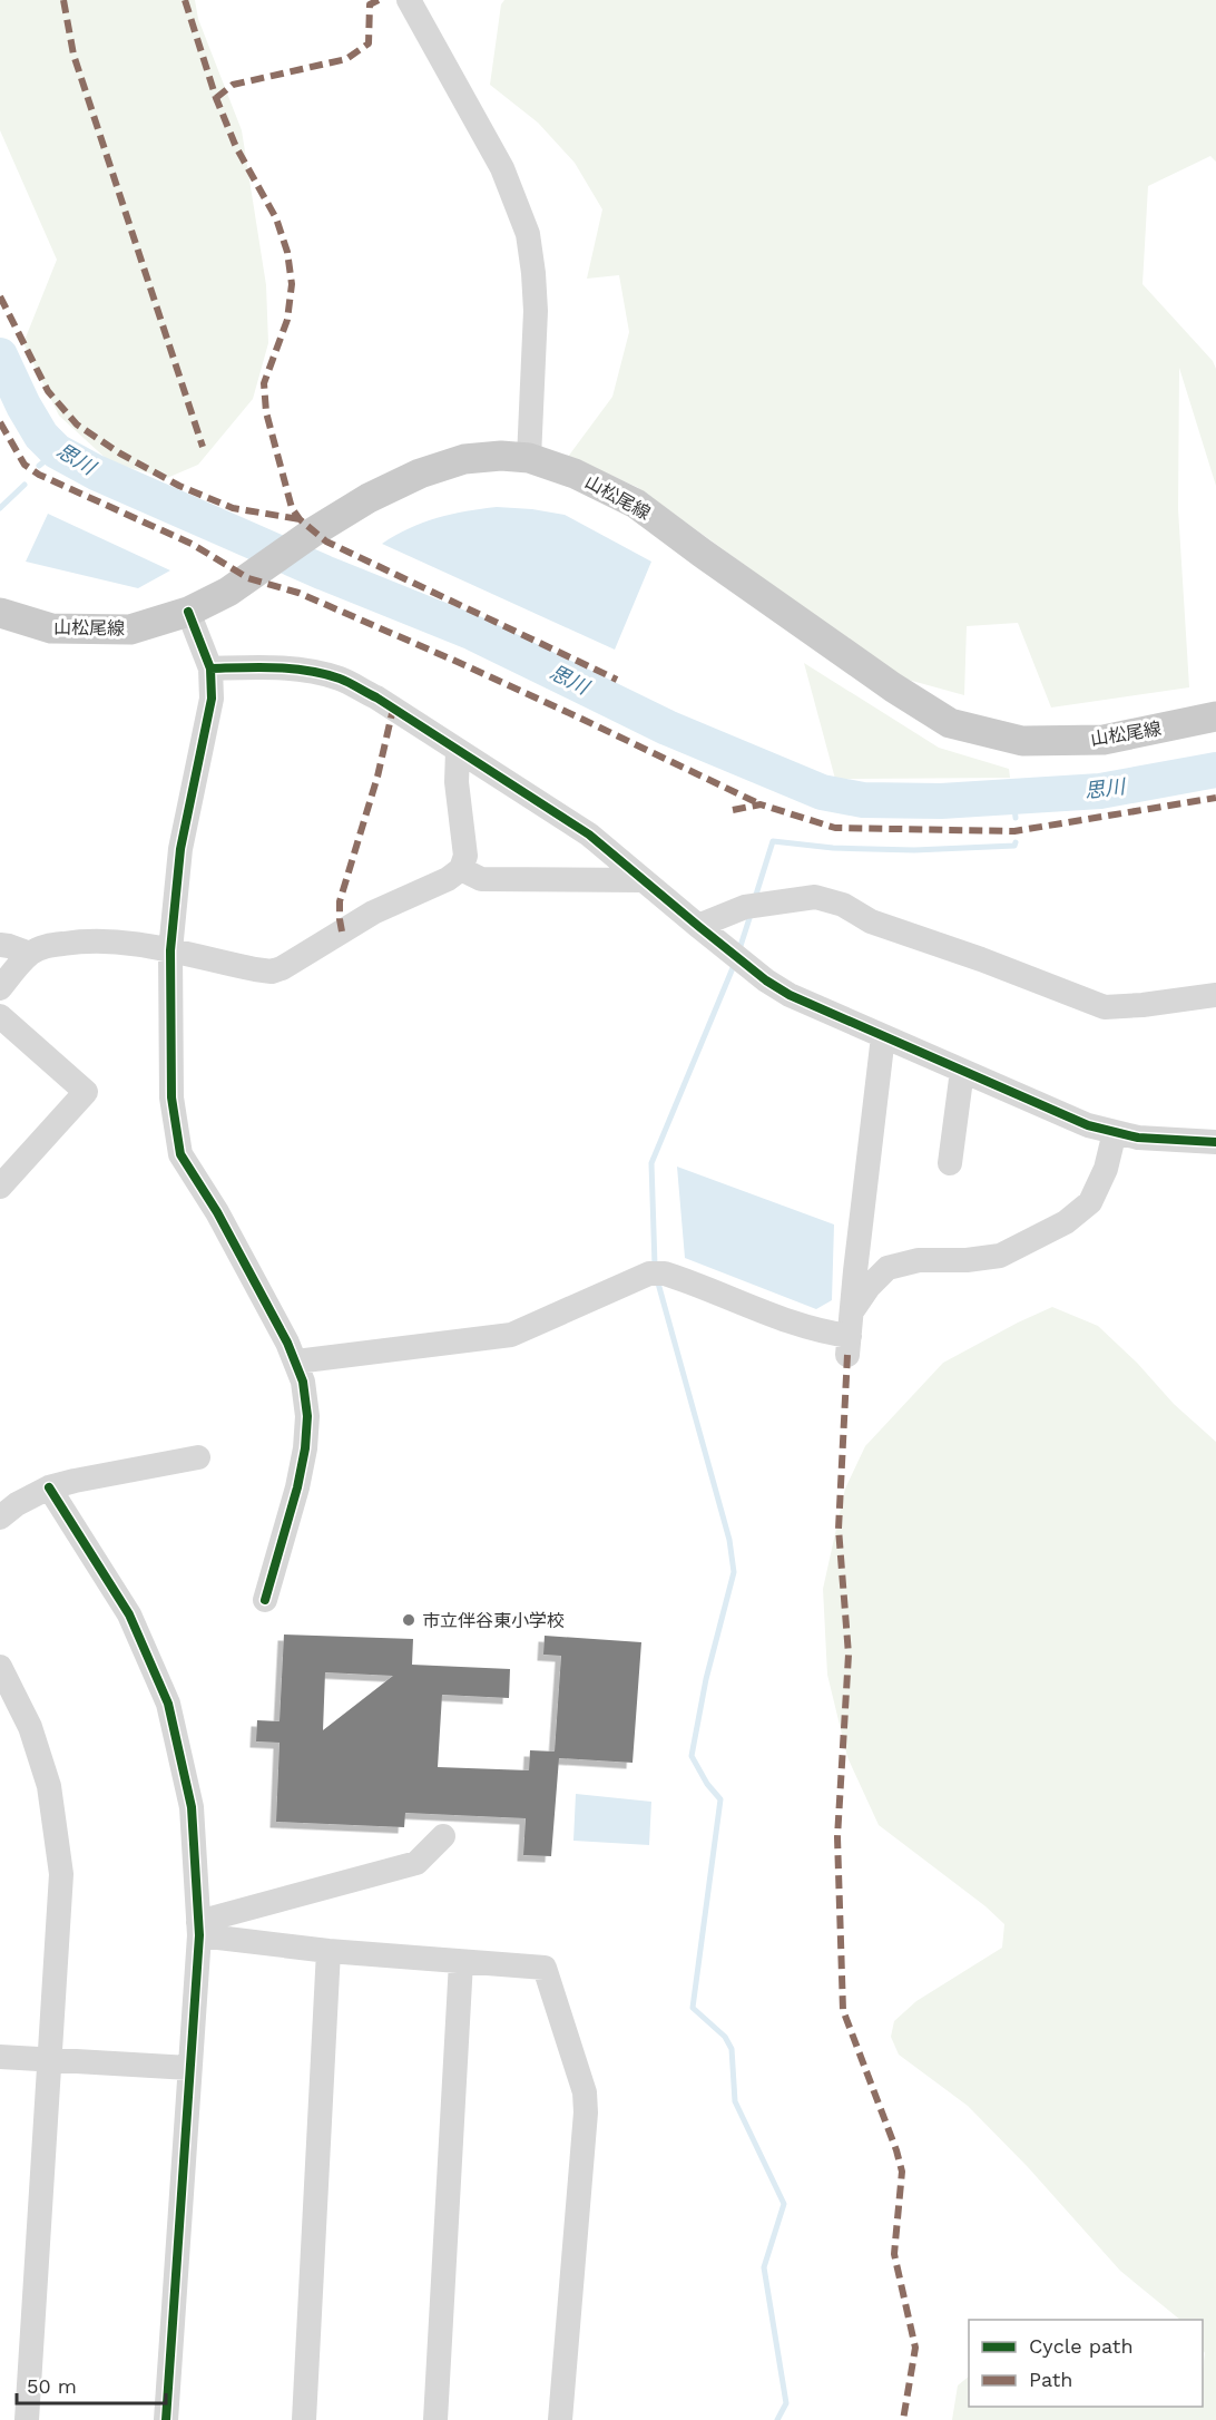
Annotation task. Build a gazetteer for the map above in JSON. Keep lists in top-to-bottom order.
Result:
{
  "streets": {
    "main road": ["山松尾線"]
  },
  "water": ["思川"],
  "places": ["市立伴谷東小学校"],
  "legend": ["Cycle path", "Path"],
  "scale_bar": "50 m"
}
